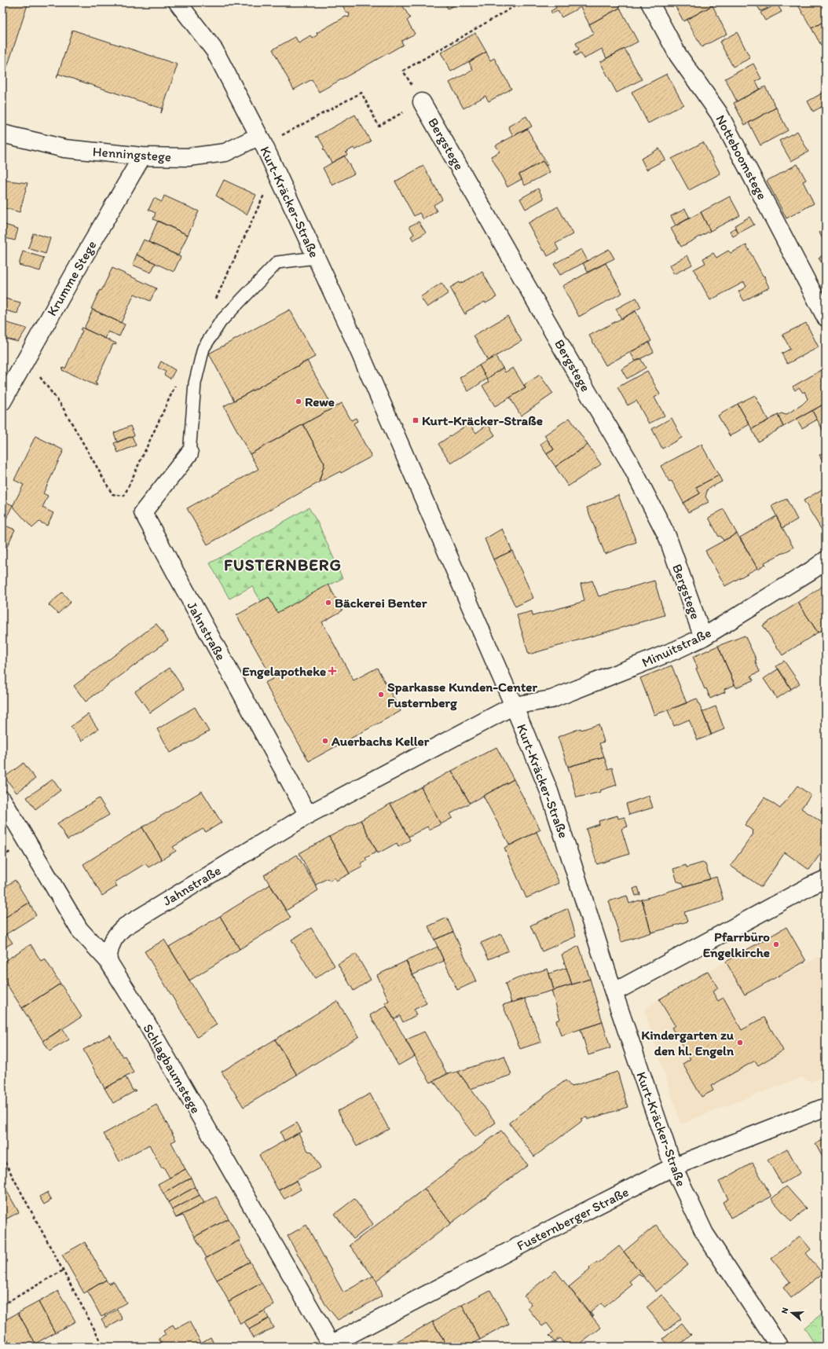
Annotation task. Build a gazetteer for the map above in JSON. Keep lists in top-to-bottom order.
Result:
{
  "streets": {
    "street": [
      "Bergstege",
      "Henningstege",
      "Notteboomstege",
      "Kurt-Kräcker-Straße",
      "Krumme Stege",
      "Jahnstraße",
      "Minuitstraße",
      "Schlagbaumstege",
      "Fusternberger Straße"
    ]
  },
  "crossings": [
    ["Bergstege", "Henningstege"],
    ["Bergstege", "Kurt-Kräcker-Straße"],
    ["Bergstege", "Minuitstraße"],
    ["Henningstege", "Kurt-Kräcker-Straße"],
    ["Henningstege", "Krumme Stege"],
    ["Kurt-Kräcker-Straße", "Jahnstraße"],
    ["Kurt-Kräcker-Straße", "Minuitstraße"],
    ["Kurt-Kräcker-Straße", "Fusternberger Straße"],
    ["Jahnstraße", "Minuitstraße"],
    ["Jahnstraße", "Schlagbaumstege"],
    ["Schlagbaumstege", "Fusternberger Straße"]
  ],
  "districts": ["FUSTERNBERG"],
  "places": {
    "other": [
      "Rewe",
      "Bäckerei Benter",
      "Sparkasse Kunden-Center Fusternberg",
      "Auerbachs Keller",
      "Pfarrbüro Engelkirche",
      "Kindergarten zu den hl. Engeln"
    ],
    "transit": ["Kurt-Kräcker-Straße"],
    "health": ["Engelapotheke"]
  },
  "north": "left"
}
